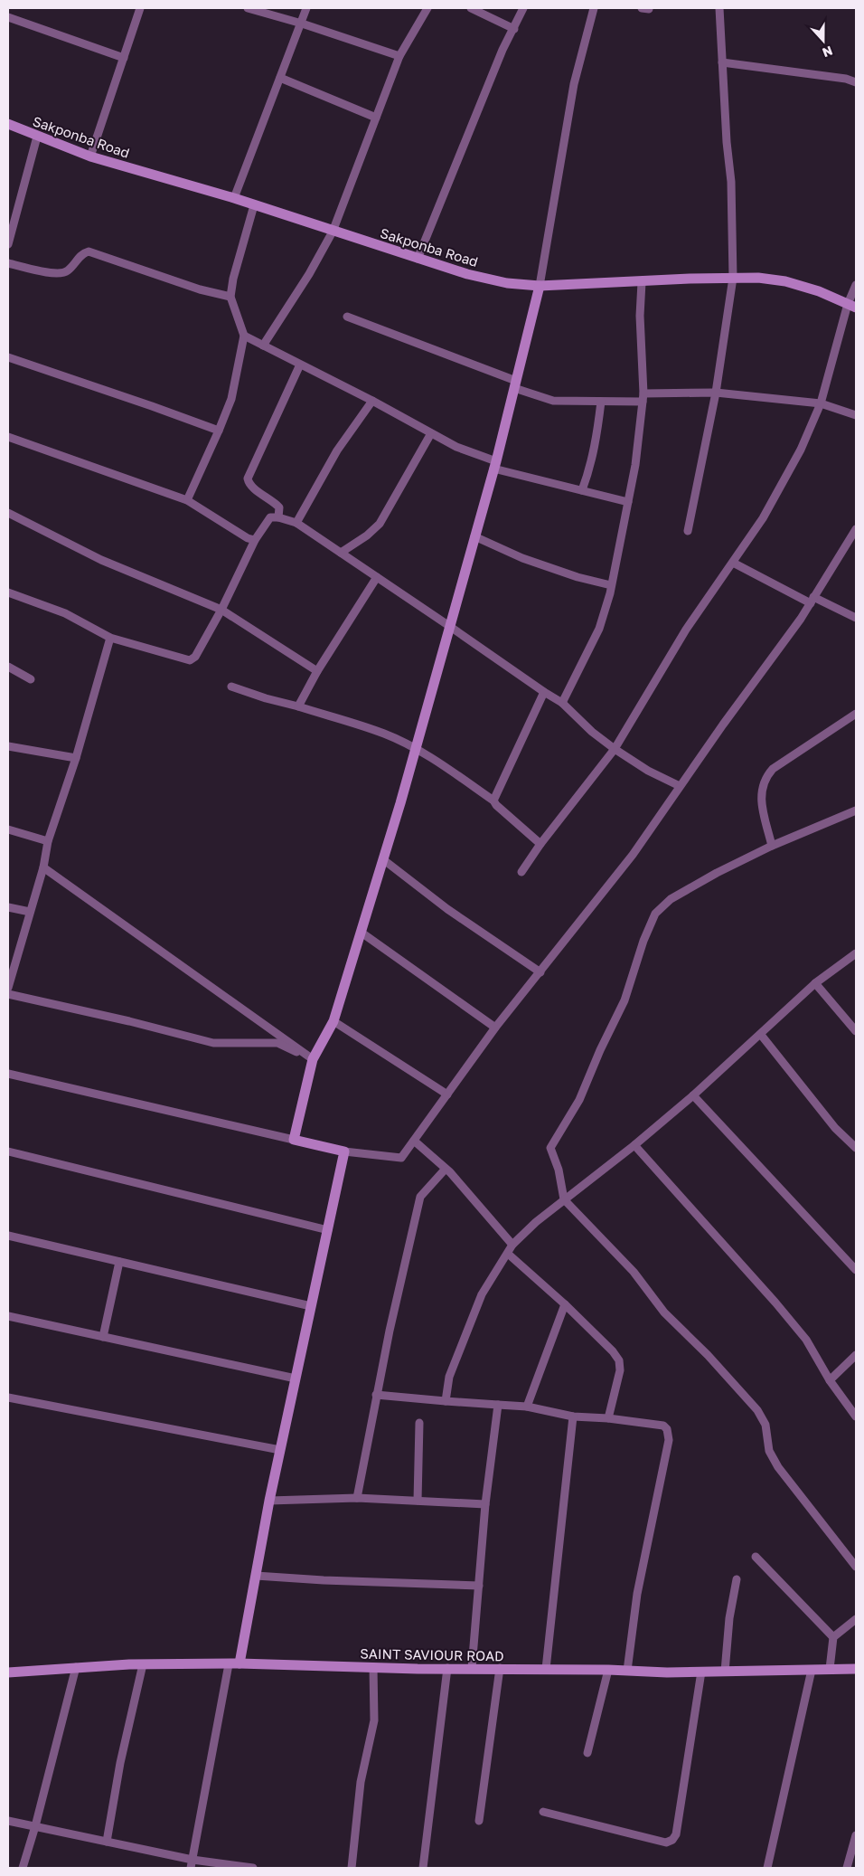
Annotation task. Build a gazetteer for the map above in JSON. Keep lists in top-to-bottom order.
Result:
{
  "streets": {
    "street": ["Sakponba Road", "SAINT SAVIOUR ROAD"]
  },
  "north": "bottom"
}
